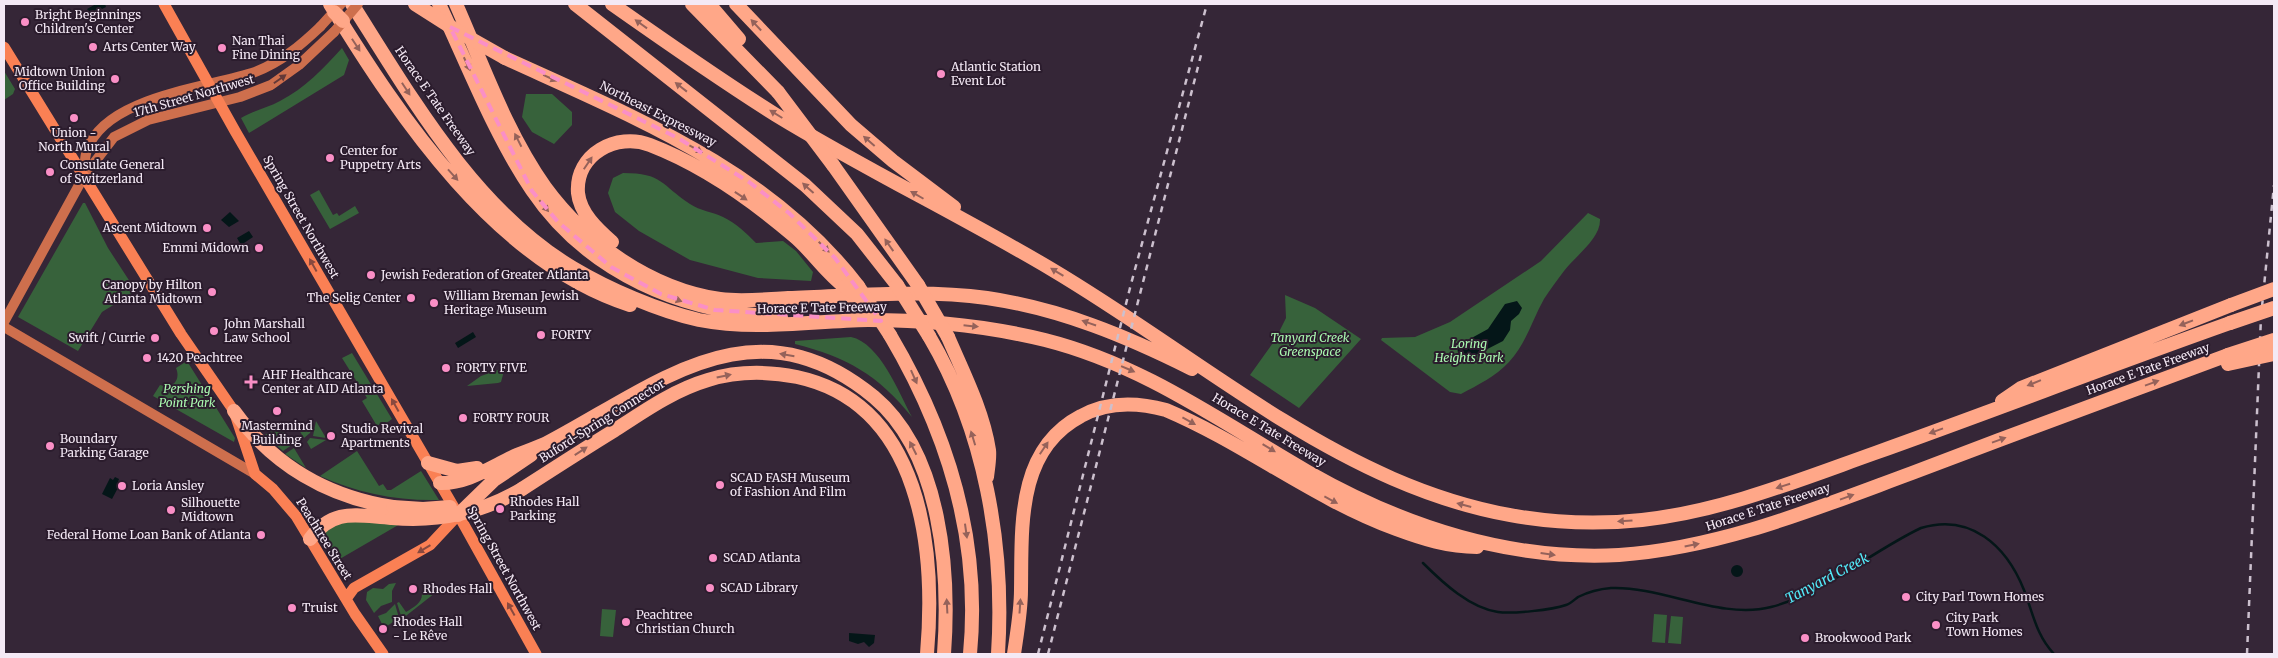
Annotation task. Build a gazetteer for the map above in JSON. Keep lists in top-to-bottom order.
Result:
{
  "streets": {
    "highway": ["Horace E Tate Freeway", "Northeast Expressway", "Buford-Spring Connector"],
    "main road": ["17th Street Northwest", "Spring Street Northwest", "Peachtree Street"]
  },
  "crossings": [
    ["17th Street Northwest", "Spring Street Northwest"]
  ],
  "one_way": ["Spring Street Northwest"],
  "water": ["Tanyard Creek"],
  "parks": ["Tanyard Creek Greenspace", "Loring Heights Park", "Pershing Point Park"],
  "places": {
    "other": [
      "Bright Beginnings Children's Center",
      "Arts Center Way",
      "Nan Thai Fine Dining",
      "Atlantic Station Event Lot",
      "Midtown Union Office Building",
      "Union - North Mural",
      "Center for Puppetry Arts",
      "Consulate General of Switzerland",
      "Ascent Midtown",
      "Emmi Midown",
      "Jewish Federation of Greater Atlanta",
      "Canopy by Hilton Atlanta Midtown",
      "The Selig Center",
      "William Breman Jewish Heritage Museum",
      "John Marshall Law School",
      "FORTY",
      "Swift / Currie",
      "1420 Peachtree",
      "FORTY FIVE",
      "Mastermind Building",
      "FORTY FOUR",
      "Studio Revival Apartments",
      "Boundary Parking Garage",
      "SCAD FASH Museum of Fashion And Film",
      "Loria Ansley",
      "Rhodes Hall Parking",
      "Silhouette Midtown",
      "Federal Home Loan Bank of Atlanta",
      "SCAD Atlanta",
      "SCAD Library",
      "Rhodes Hall",
      "City Parl Town Homes",
      "Truist",
      "Peachtree Christian Church",
      "City Park Town Homes",
      "Rhodes Hall - Le Rêve",
      "Brookwood Park"
    ],
    "health": ["AHF Healthcare Center at AID Atlanta"]
  }
}
